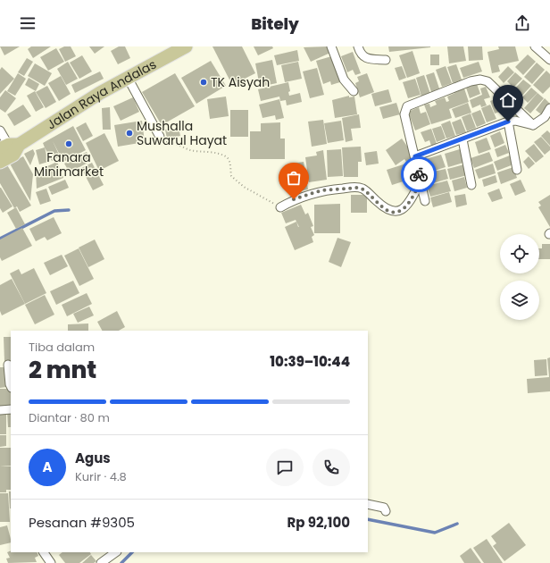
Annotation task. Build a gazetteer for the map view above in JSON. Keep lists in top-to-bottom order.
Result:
{
  "streets": {
    "main road": ["Jalan Raya Andalas"]
  },
  "places": ["TK Aisyah", "Mushalla Suwarul Hayat", "Fanara Minimarket"],
  "page": {
    "header": "Bitely",
    "heading": ["2 mnt", "Tiba dalam", "10:39–10:44"],
    "panel": [
      "Agus",
      "Kurir · 4.8",
      "Pesanan #9305",
      "Rp 92,100"
    ],
    "bar": "Diantar · 80 m",
    "round": "A"
  }
}
